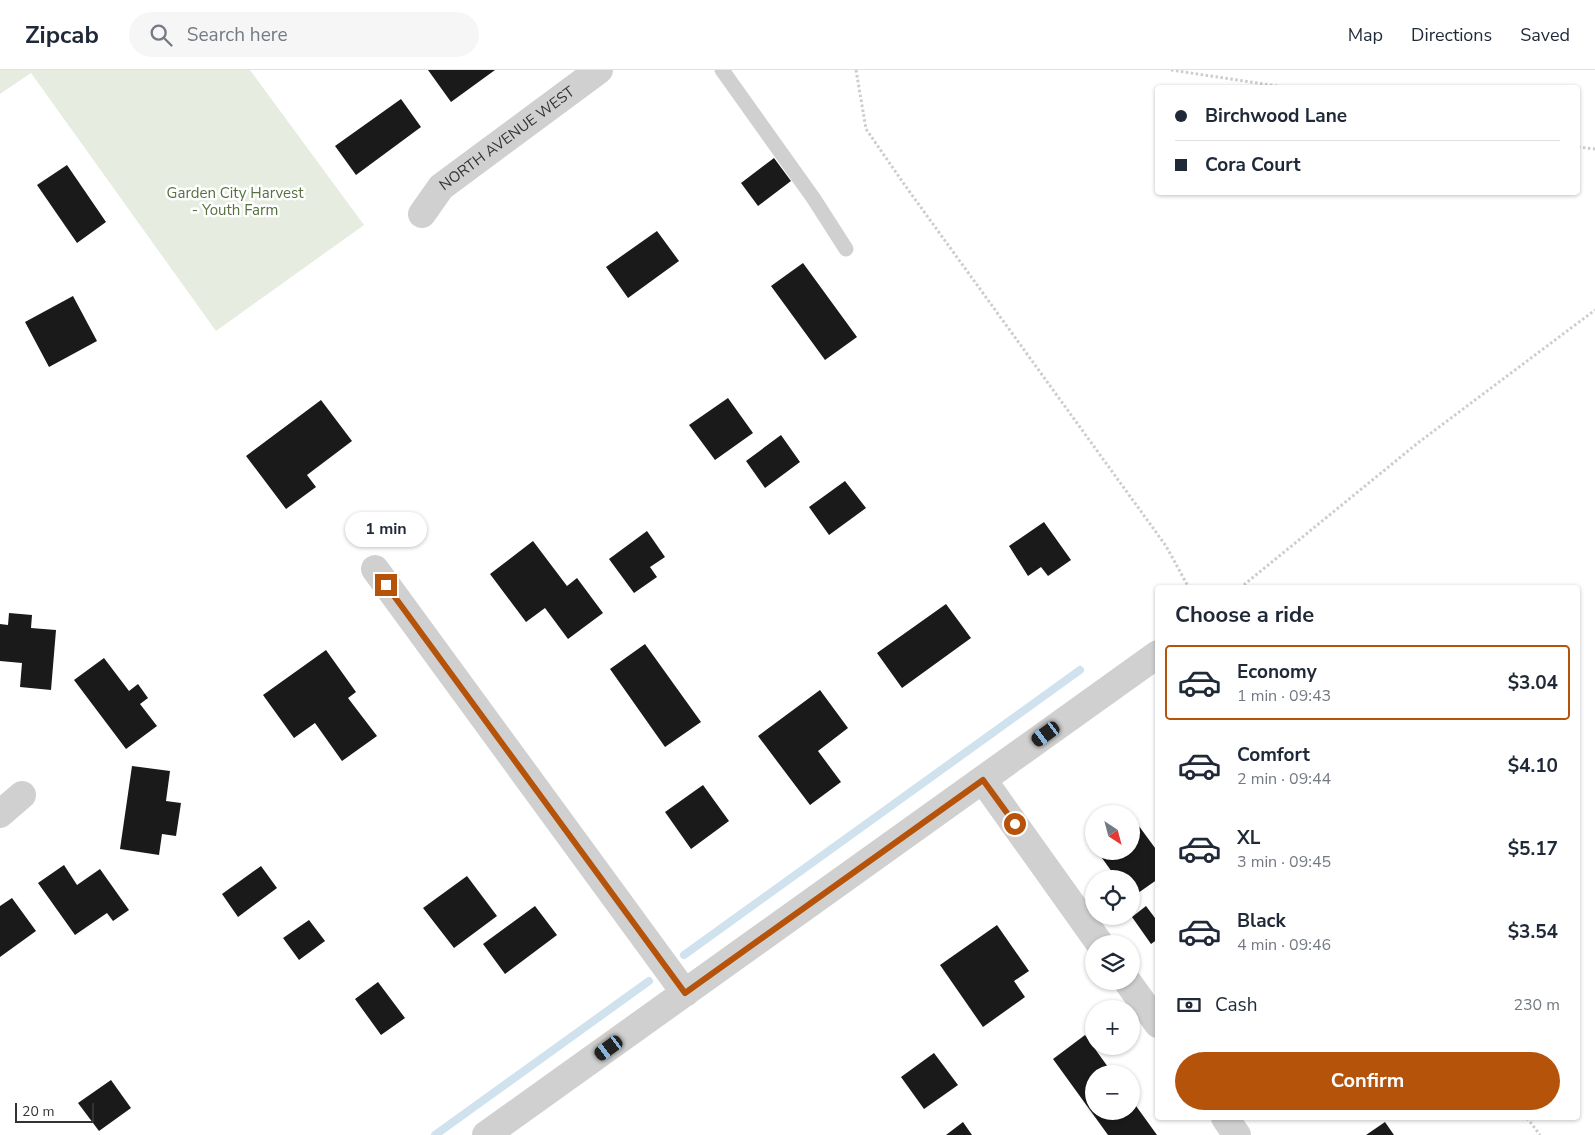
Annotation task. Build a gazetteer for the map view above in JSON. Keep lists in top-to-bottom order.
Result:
{
  "streets": {
    "street": ["NORTH AVENUE WEST"]
  },
  "parks": ["Garden City Harvest - Youth Farm"],
  "scale_bar": "20 m",
  "north": "bottom right",
  "page": {
    "header": "Zipcab",
    "search": "Search here",
    "nav": ["Map", "Directions", "Saved"],
    "banner": ["Birchwood Lane", "Cora Court"],
    "bubble": "1 min",
    "heading": "Choose a ride",
    "list": [
      {
        "name": "Economy",
        "note": "1 min · 09:43",
        "value": "$3.04"
      },
      {
        "name": "Comfort",
        "note": "2 min · 09:44",
        "value": "$4.10"
      },
      {
        "name": "XL",
        "note": "3 min · 09:45",
        "value": "$5.17"
      },
      {
        "name": "Black",
        "note": "4 min · 09:46",
        "value": "$3.54"
      }
    ],
    "map_buttons": ["+", "−"],
    "pay": ["Cash", "230 m"],
    "buttons": "Confirm",
    "scale": "20 m"
  }
}
